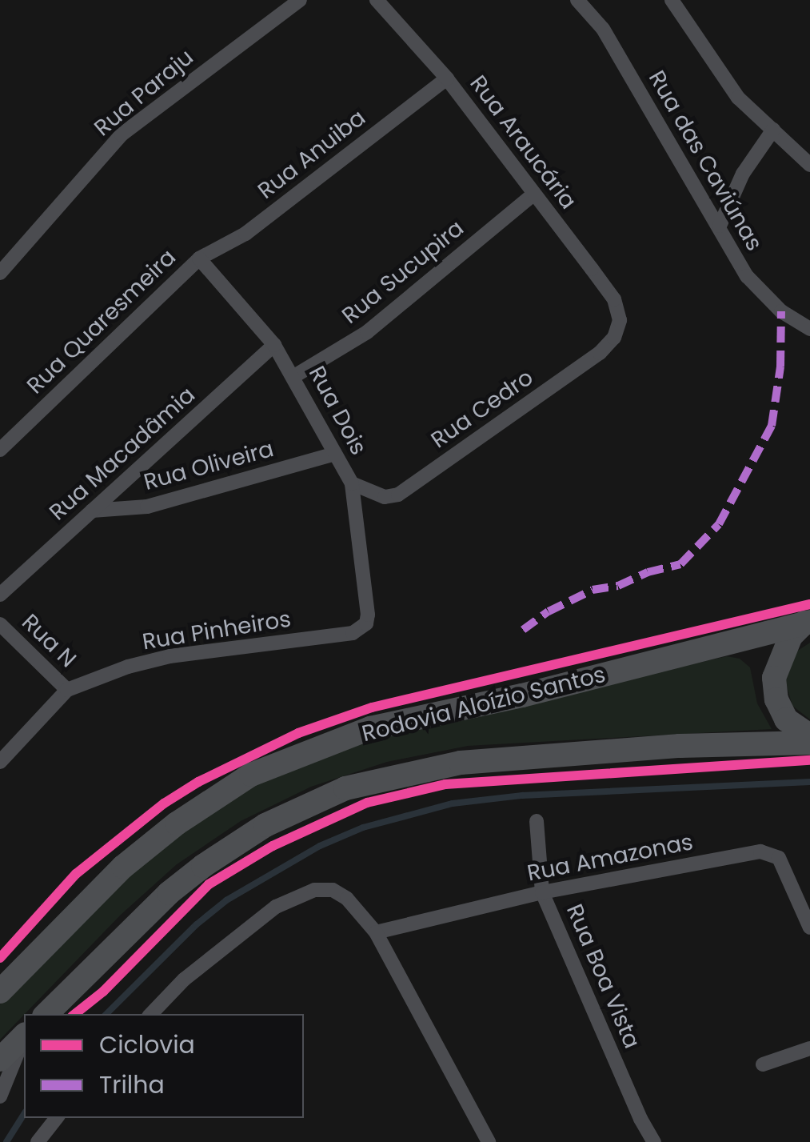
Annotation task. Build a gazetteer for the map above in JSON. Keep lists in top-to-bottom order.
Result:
{
  "streets": {
    "main road": ["Rodovia Aloízio Santos"],
    "street": [
      "Rua Paraju",
      "Rua Araucária",
      "Rua Anuiba",
      "Rua das Caviúnas",
      "Rua Sucupira",
      "Rua Quaresmeira",
      "Rua Cedro",
      "Rua Dois",
      "Rua Macadâmia",
      "Rua Oliveira",
      "Rua Pinheiros",
      "Rua N",
      "Rua Amazonas",
      "Rua Boa Vista"
    ]
  },
  "crossings": [
    ["Rua Araucária", "Rua Anuiba"],
    ["Rua Araucária", "Rua Sucupira"],
    ["Rua Araucária", "Rua Cedro"],
    ["Rua Anuiba", "Rua Quaresmeira"],
    ["Rua Anuiba", "Rua Dois"],
    ["Rua Sucupira", "Rua Dois"],
    ["Rua Quaresmeira", "Rua Dois"],
    ["Rua Cedro", "Rua Dois"],
    ["Rua Dois", "Rua Macadâmia"],
    ["Rua Dois", "Rua Oliveira"],
    ["Rua Dois", "Rua Pinheiros"],
    ["Rua Macadâmia", "Rua Oliveira"],
    ["Rua Pinheiros", "Rua N"],
    ["Rua Amazonas", "Rua Boa Vista"]
  ],
  "legend": ["Ciclovia", "Trilha"]
}
